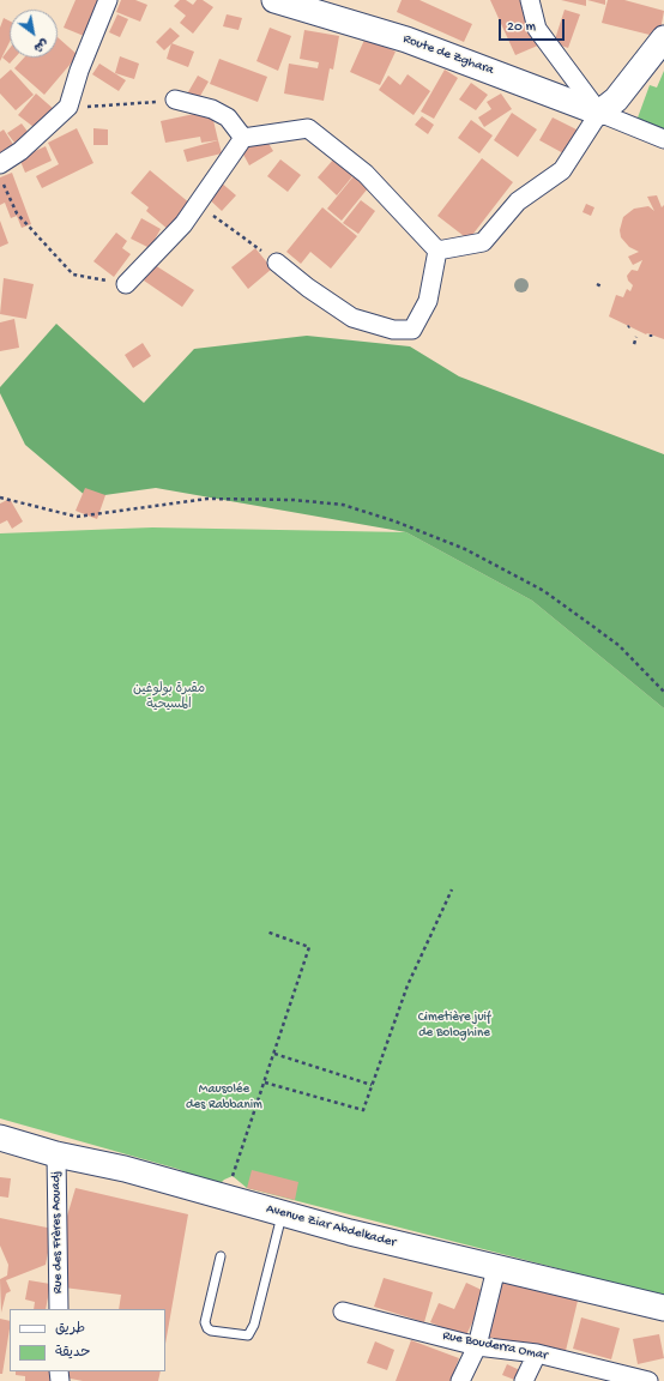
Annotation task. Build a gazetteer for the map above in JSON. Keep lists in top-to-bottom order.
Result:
{
  "streets": {
    "main road": ["Route de Zghara", "Avenue Ziar Abdelkader"],
    "street": ["Rue des Frères Aouadj", "Rue Bouderra Omar"]
  },
  "crossings": [
    ["Avenue Ziar Abdelkader", "Rue des Frères Aouadj"]
  ],
  "parks": ["مقبرة بولوغين المسيحية", "Cimetière juif de Bologhine", "Mausolée des Rabbanim"],
  "legend": ["طريق", "حديقة"],
  "scale_bar": "20 m",
  "north": "bottom right"
}
